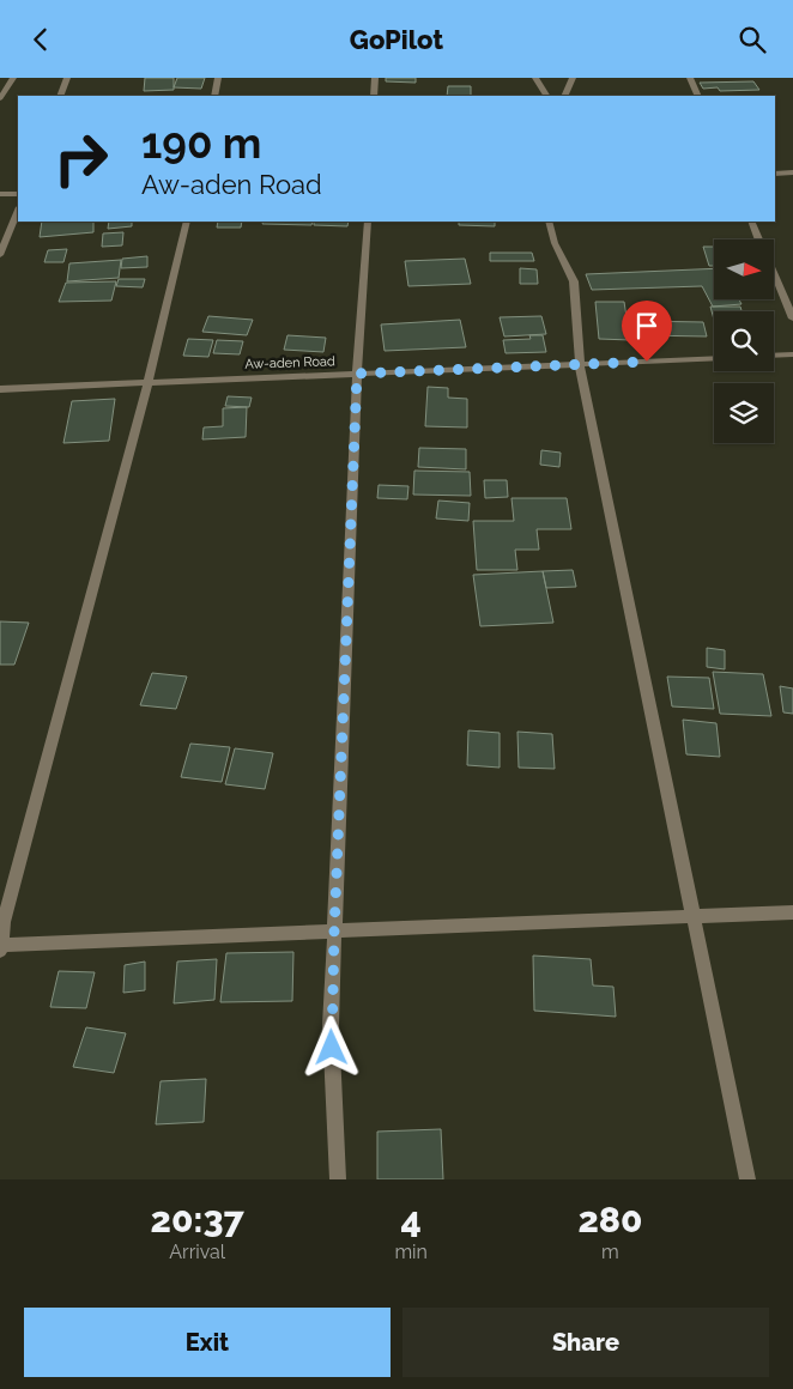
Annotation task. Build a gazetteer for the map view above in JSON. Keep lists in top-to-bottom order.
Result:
{
  "streets": {
    "street": ["Aw-aden Road"]
  },
  "north": "right",
  "page": {
    "header": "GoPilot",
    "turn": ["190 m", "Aw-aden Road"],
    "eta": [
      "20:37",
      "Arrival",
      "4",
      "min",
      "280",
      "m"
    ],
    "buttons": ["Exit", "Share"]
  }
}
